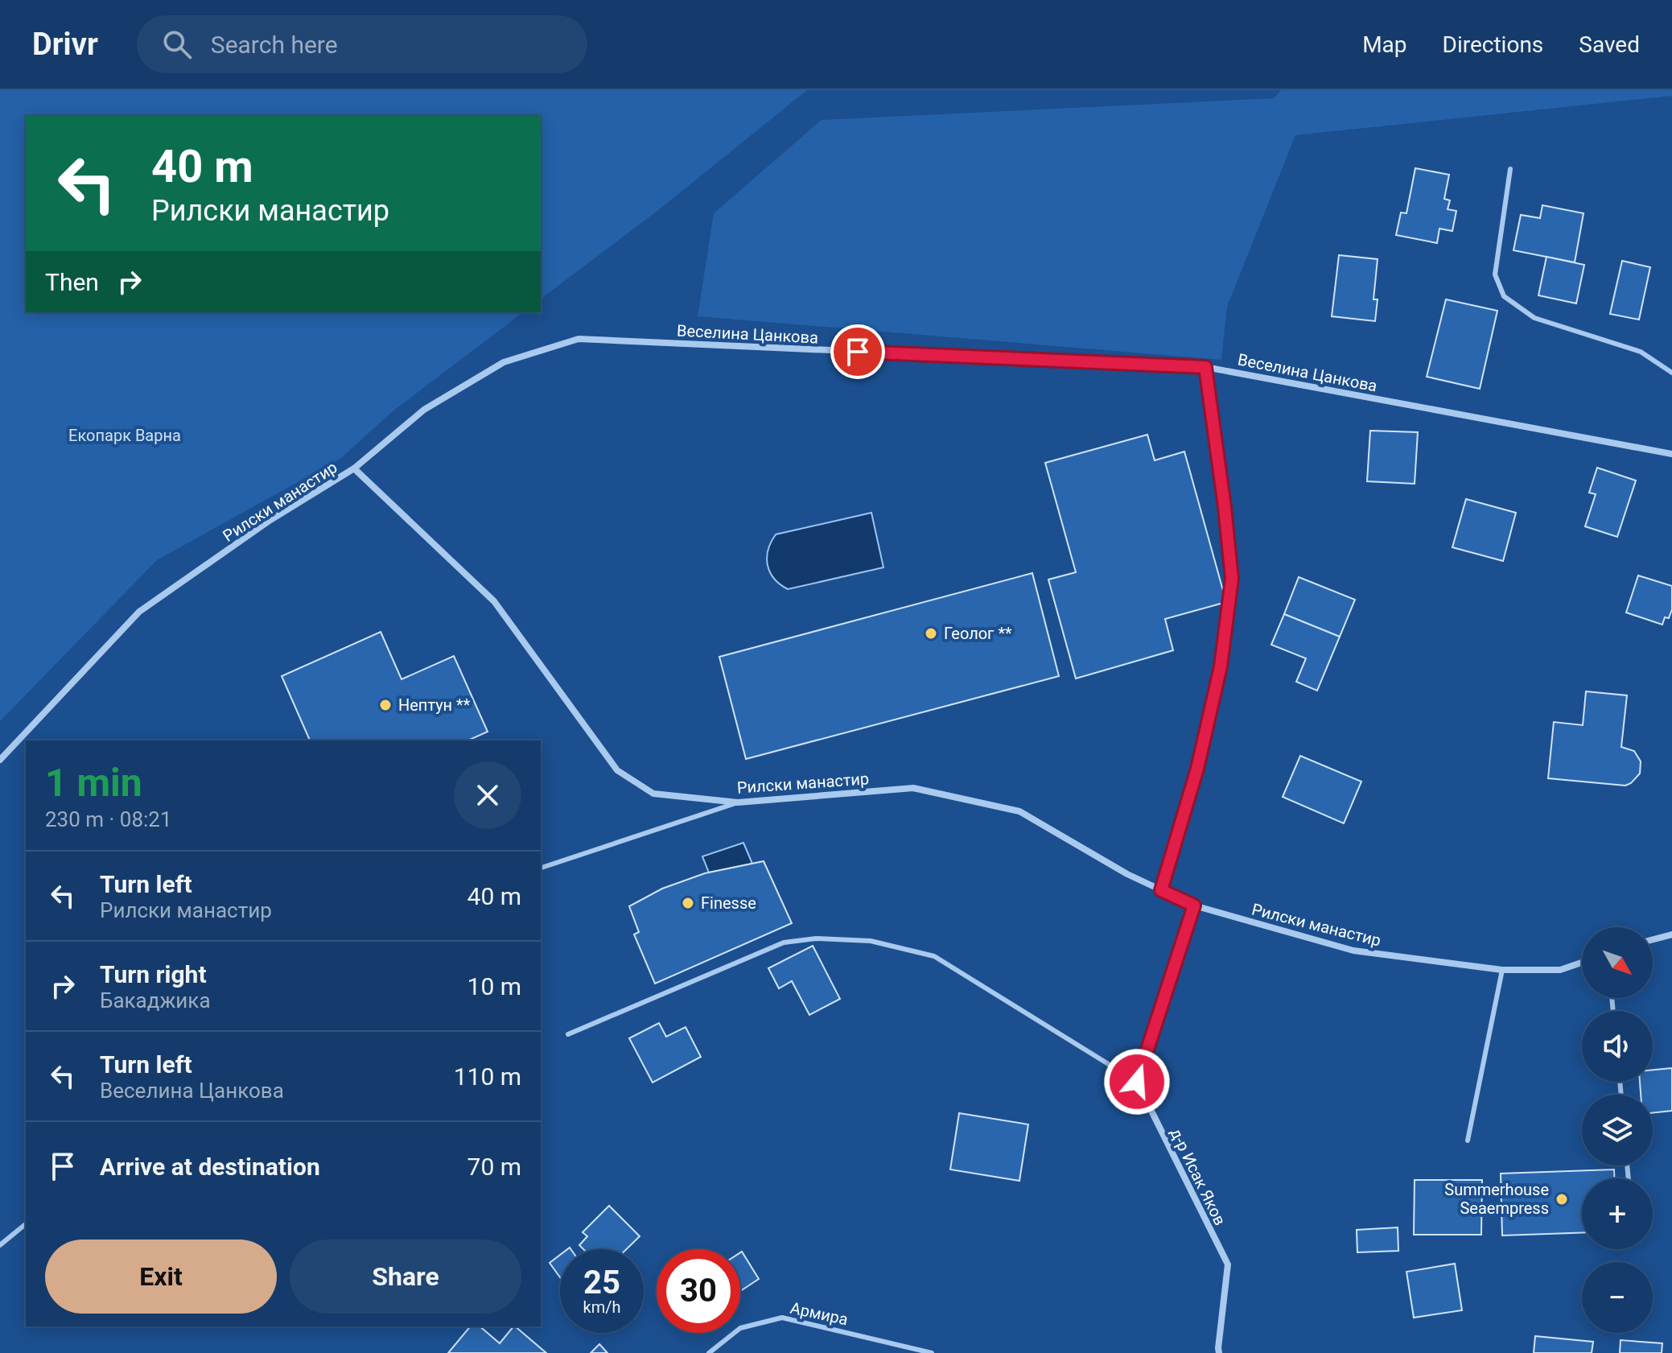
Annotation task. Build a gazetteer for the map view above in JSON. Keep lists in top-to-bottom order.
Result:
{
  "streets": {
    "street": ["Веселина Цанкова", "Рилски манастир", "д-р Исак Яков"],
    "lane": ["Армира"]
  },
  "crossings": [
    ["Веселина Цанкова", "Рилски манастир"]
  ],
  "parks": ["Екопарк Варна"],
  "places": [
    "Геолог **",
    "Нептун **",
    "Finesse",
    "Summerhouse Seaempress"
  ],
  "north": "bottom right",
  "page": {
    "header": "Drivr",
    "search": "Search here",
    "nav": ["Map", "Directions", "Saved"],
    "turn": ["40 m", "Рилски манастир"],
    "then": "Then",
    "heading": ["1 min", "230 m · 08:21"],
    "list": [
      {
        "name": "Turn left",
        "note": "Рилски манастир",
        "value": "40 m"
      },
      {
        "name": "Turn right",
        "note": "Бакаджика",
        "value": "10 m"
      },
      {
        "name": "Turn left",
        "note": "Веселина Цанкова",
        "value": "110 m"
      },
      {
        "name": "Arrive at destination",
        "value": "70 m"
      }
    ],
    "map_buttons": ["+", "−"],
    "buttons": ["Exit", "Share"],
    "speed": "25 km/h",
    "limit": "30"
  }
}
